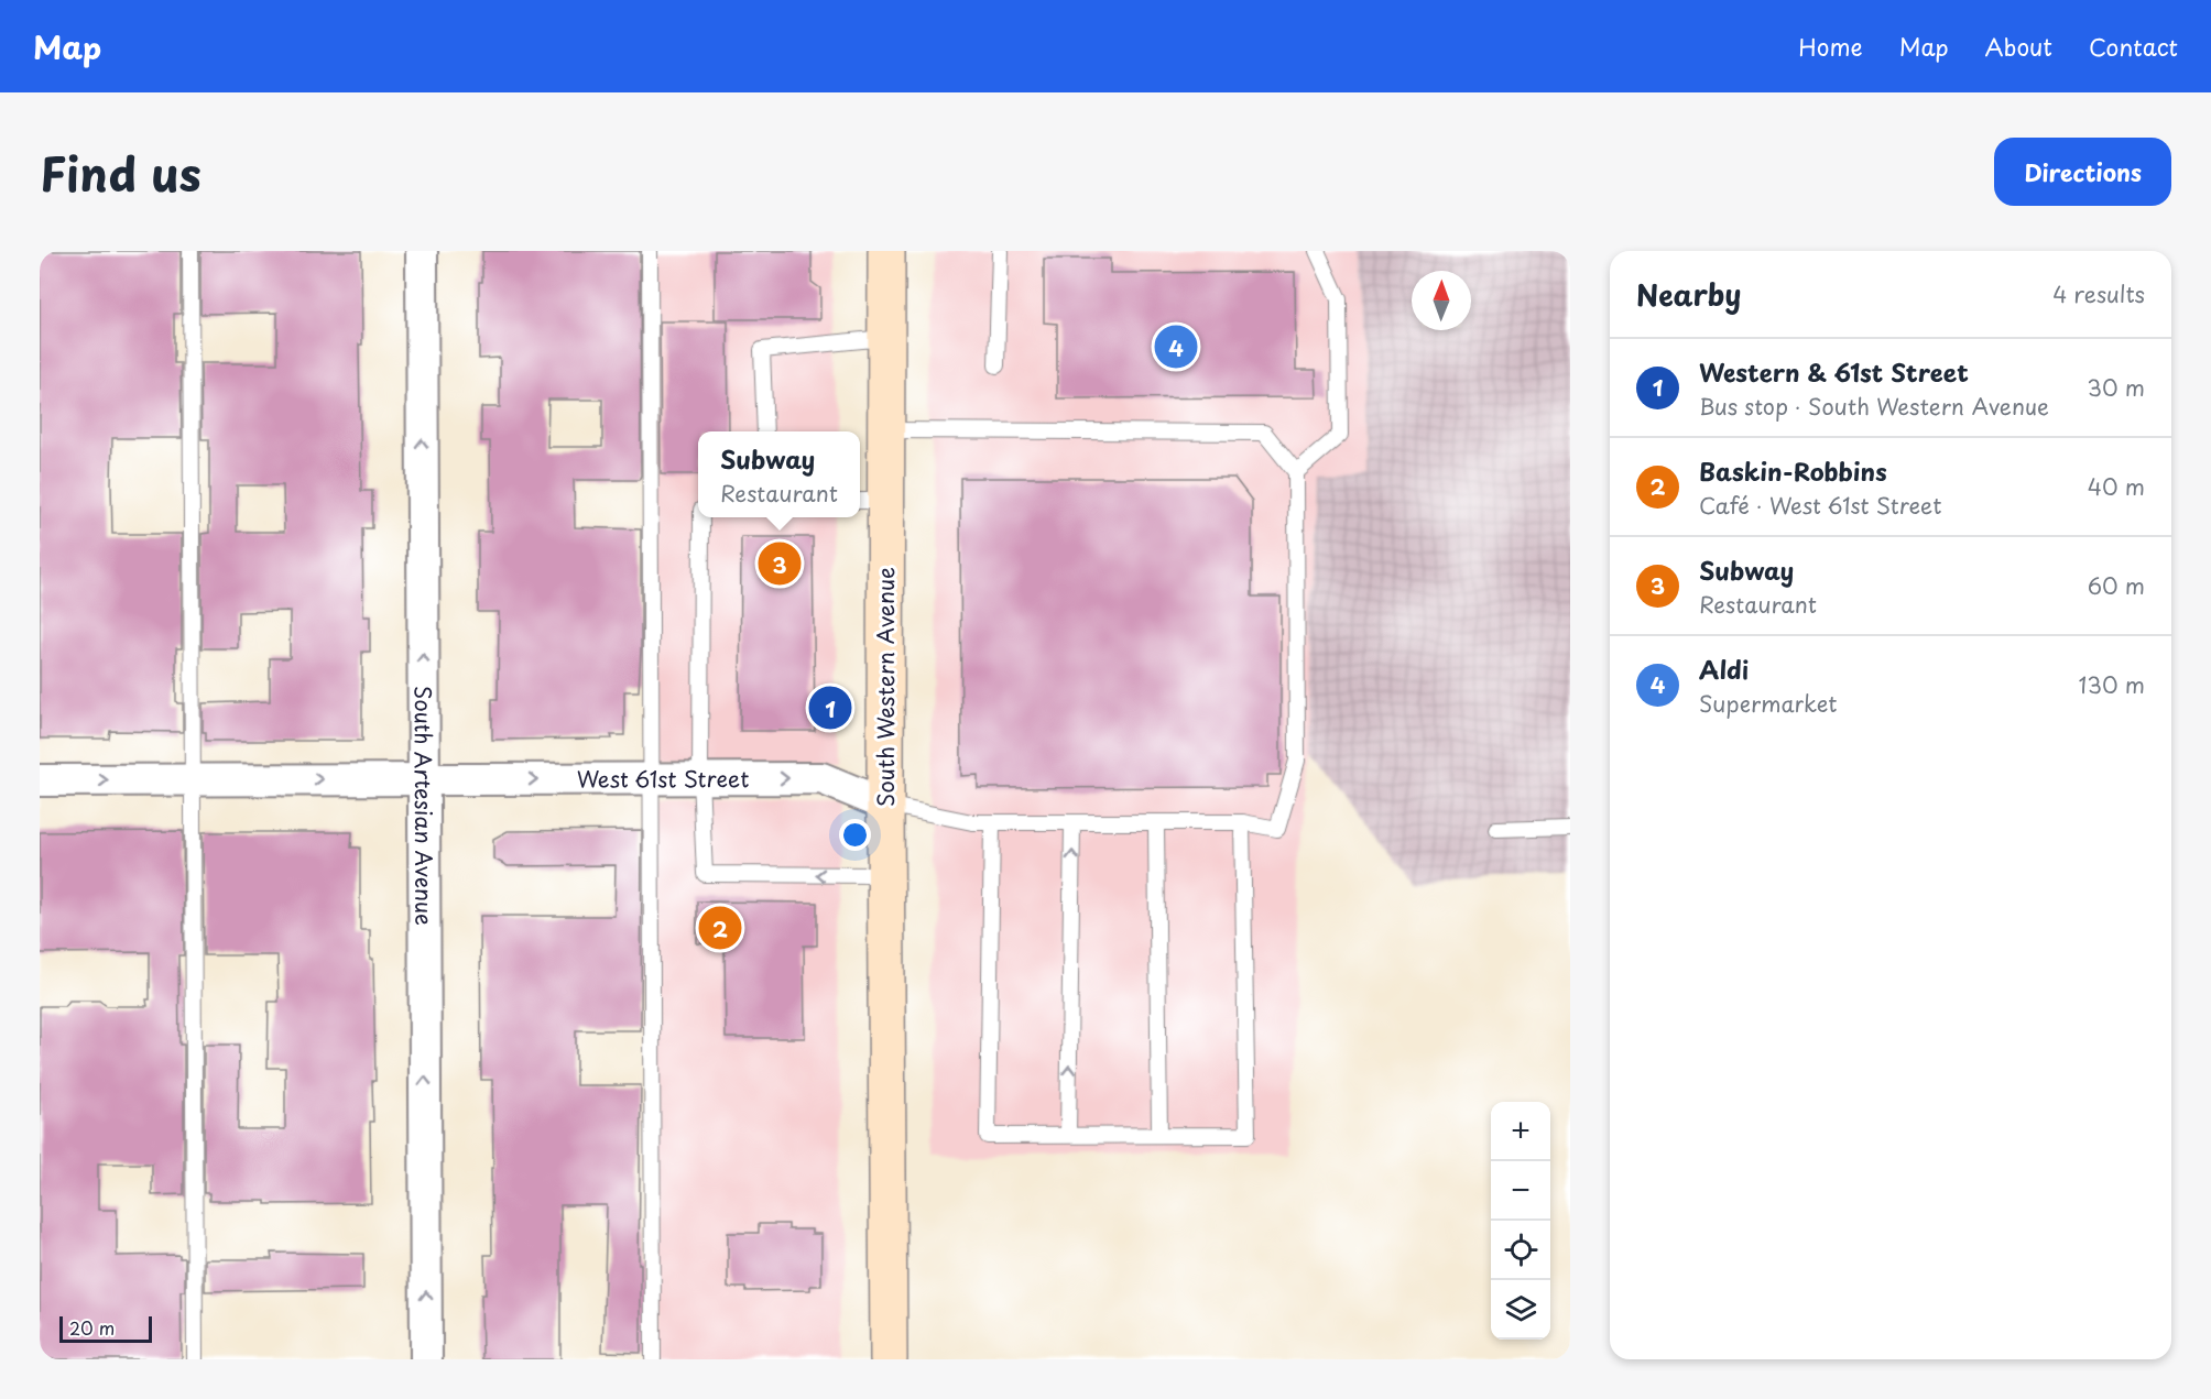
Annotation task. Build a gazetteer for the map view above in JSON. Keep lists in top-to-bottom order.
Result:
{
  "streets": {
    "main road": ["South Western Avenue"],
    "street": ["West 61st Street", "South Artesian Avenue"]
  },
  "crossings": [
    ["South Western Avenue", "West 61st Street"],
    ["West 61st Street", "South Artesian Avenue"]
  ],
  "one_way": ["West 61st Street", "South Artesian Avenue"],
  "scale_bar": "20 m",
  "north": "top",
  "page": {
    "header": "Map",
    "nav": [
      "Home",
      "Map",
      "About",
      "Contact"
    ],
    "title": "Find us",
    "buttons": "Directions",
    "heading": ["Nearby", "4 results"],
    "pins": [
      "4",
      "3",
      "1",
      "2"
    ],
    "list": [
      {
        "mark": "1",
        "name": "Western & 61st Street",
        "note": "Bus stop · South Western Avenue",
        "value": "30 m"
      },
      {
        "mark": "2",
        "name": "Baskin-Robbins",
        "note": "Café · West 61st Street",
        "value": "40 m"
      },
      {
        "mark": "3",
        "name": "Subway",
        "note": "Restaurant",
        "value": "60 m"
      },
      {
        "mark": "4",
        "name": "Aldi",
        "note": "Supermarket",
        "value": "130 m"
      }
    ],
    "popup": ["Subway", "Restaurant"],
    "map_buttons": ["+", "−"],
    "scale": "20 m"
  }
}
